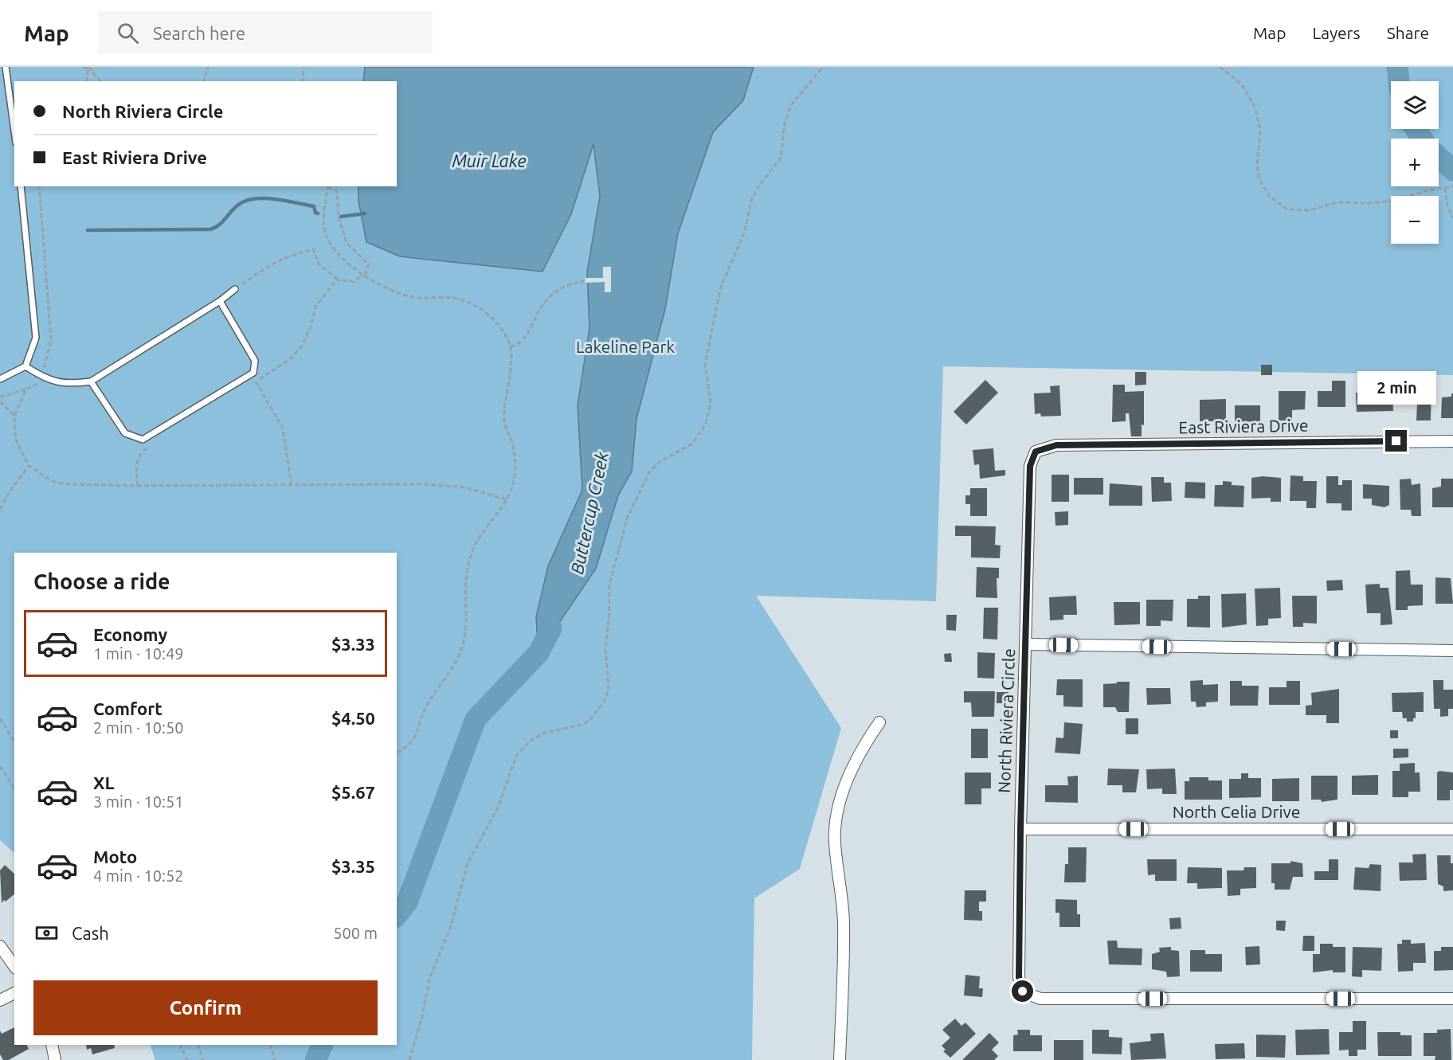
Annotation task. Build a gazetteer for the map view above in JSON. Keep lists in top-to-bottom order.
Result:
{
  "streets": {
    "street": ["East Riviera Drive", "North Riviera Circle", "North Celia Drive"]
  },
  "crossings": [
    ["East Riviera Drive", "North Riviera Circle"],
    ["North Riviera Circle", "North Celia Drive"]
  ],
  "water": ["Muir Lake", "Buttercup Creek"],
  "parks": ["Lakeline Park"],
  "page": {
    "header": "Map",
    "search": "Search here",
    "nav": ["Map", "Layers", "Share"],
    "map_buttons": ["+", "−"],
    "banner": ["North Riviera Circle", "East Riviera Drive"],
    "bubble": "2 min",
    "heading": "Choose a ride",
    "list": [
      {
        "name": "Economy",
        "note": "1 min · 10:49",
        "value": "$3.33"
      },
      {
        "name": "Comfort",
        "note": "2 min · 10:50",
        "value": "$4.50"
      },
      {
        "name": "XL",
        "note": "3 min · 10:51",
        "value": "$5.67"
      },
      {
        "name": "Moto",
        "note": "4 min · 10:52",
        "value": "$3.35"
      }
    ],
    "pay": ["Cash", "500 m"],
    "buttons": "Confirm"
  }
}
